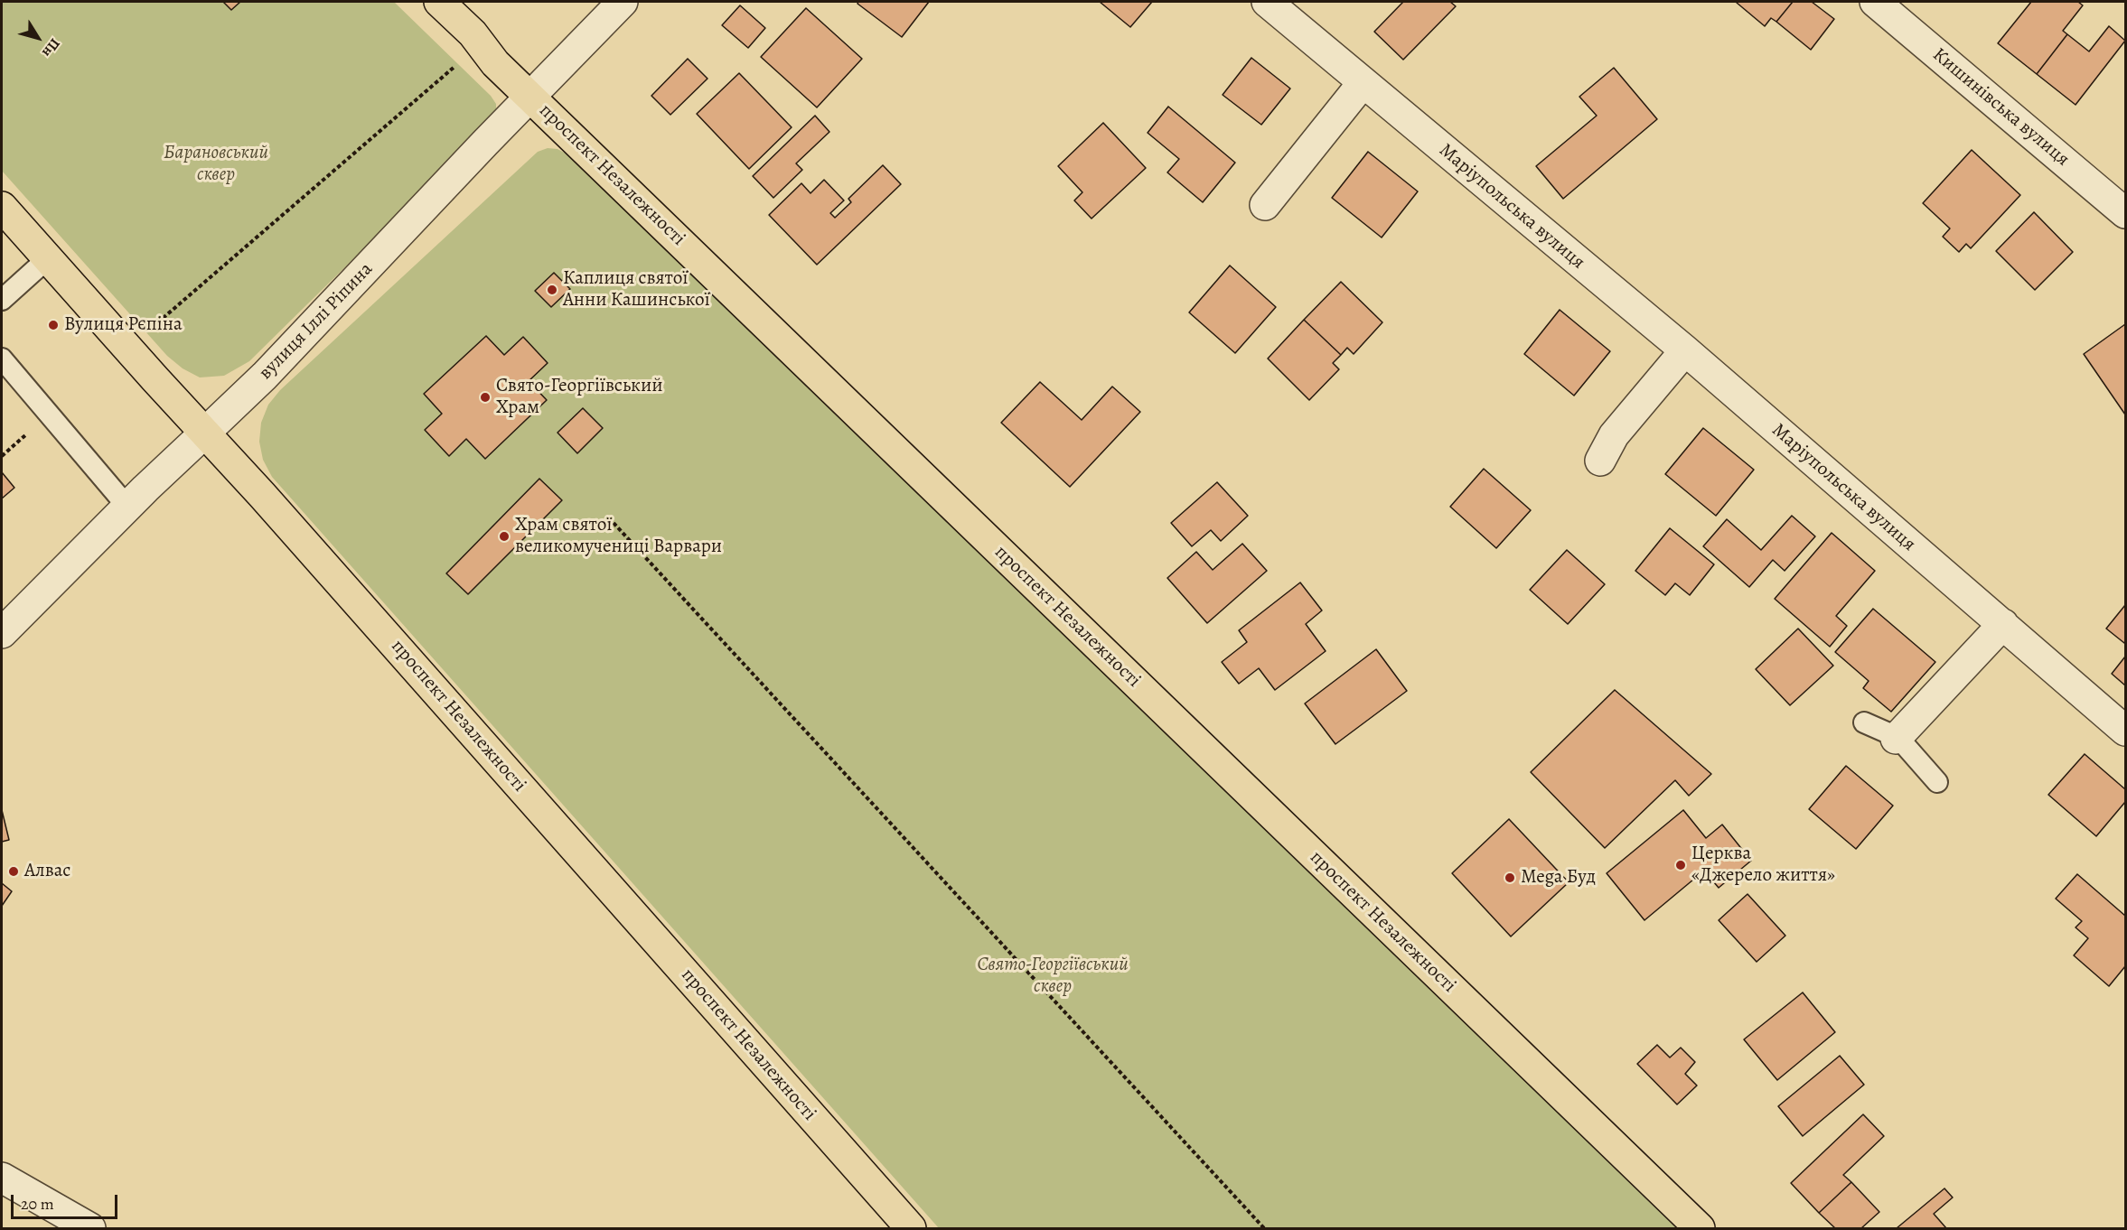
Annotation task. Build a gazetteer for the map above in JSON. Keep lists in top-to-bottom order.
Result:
{
  "streets": {
    "main road": ["проспект Незалежності"],
    "street": ["Кишинівська вулиця", "Маріупольська вулиця", "вулиця Іллі Ріпина"]
  },
  "crossings": [
    ["проспект Незалежності", "вулиця Іллі Ріпина"]
  ],
  "parks": ["Барановський сквер", "Свято-Георгіївський сквер"],
  "places": [
    "Каплиця cвятої Анни Кашинської",
    "Вулиця Рєпіна",
    "Свято-Георгіївський Храм",
    "Храм святої великомучениці Варвари",
    "Церква «Джерело життя»",
    "Алвас",
    "Mega Буд"
  ],
  "scale_bar": "20 m",
  "north": "bottom right"
}
